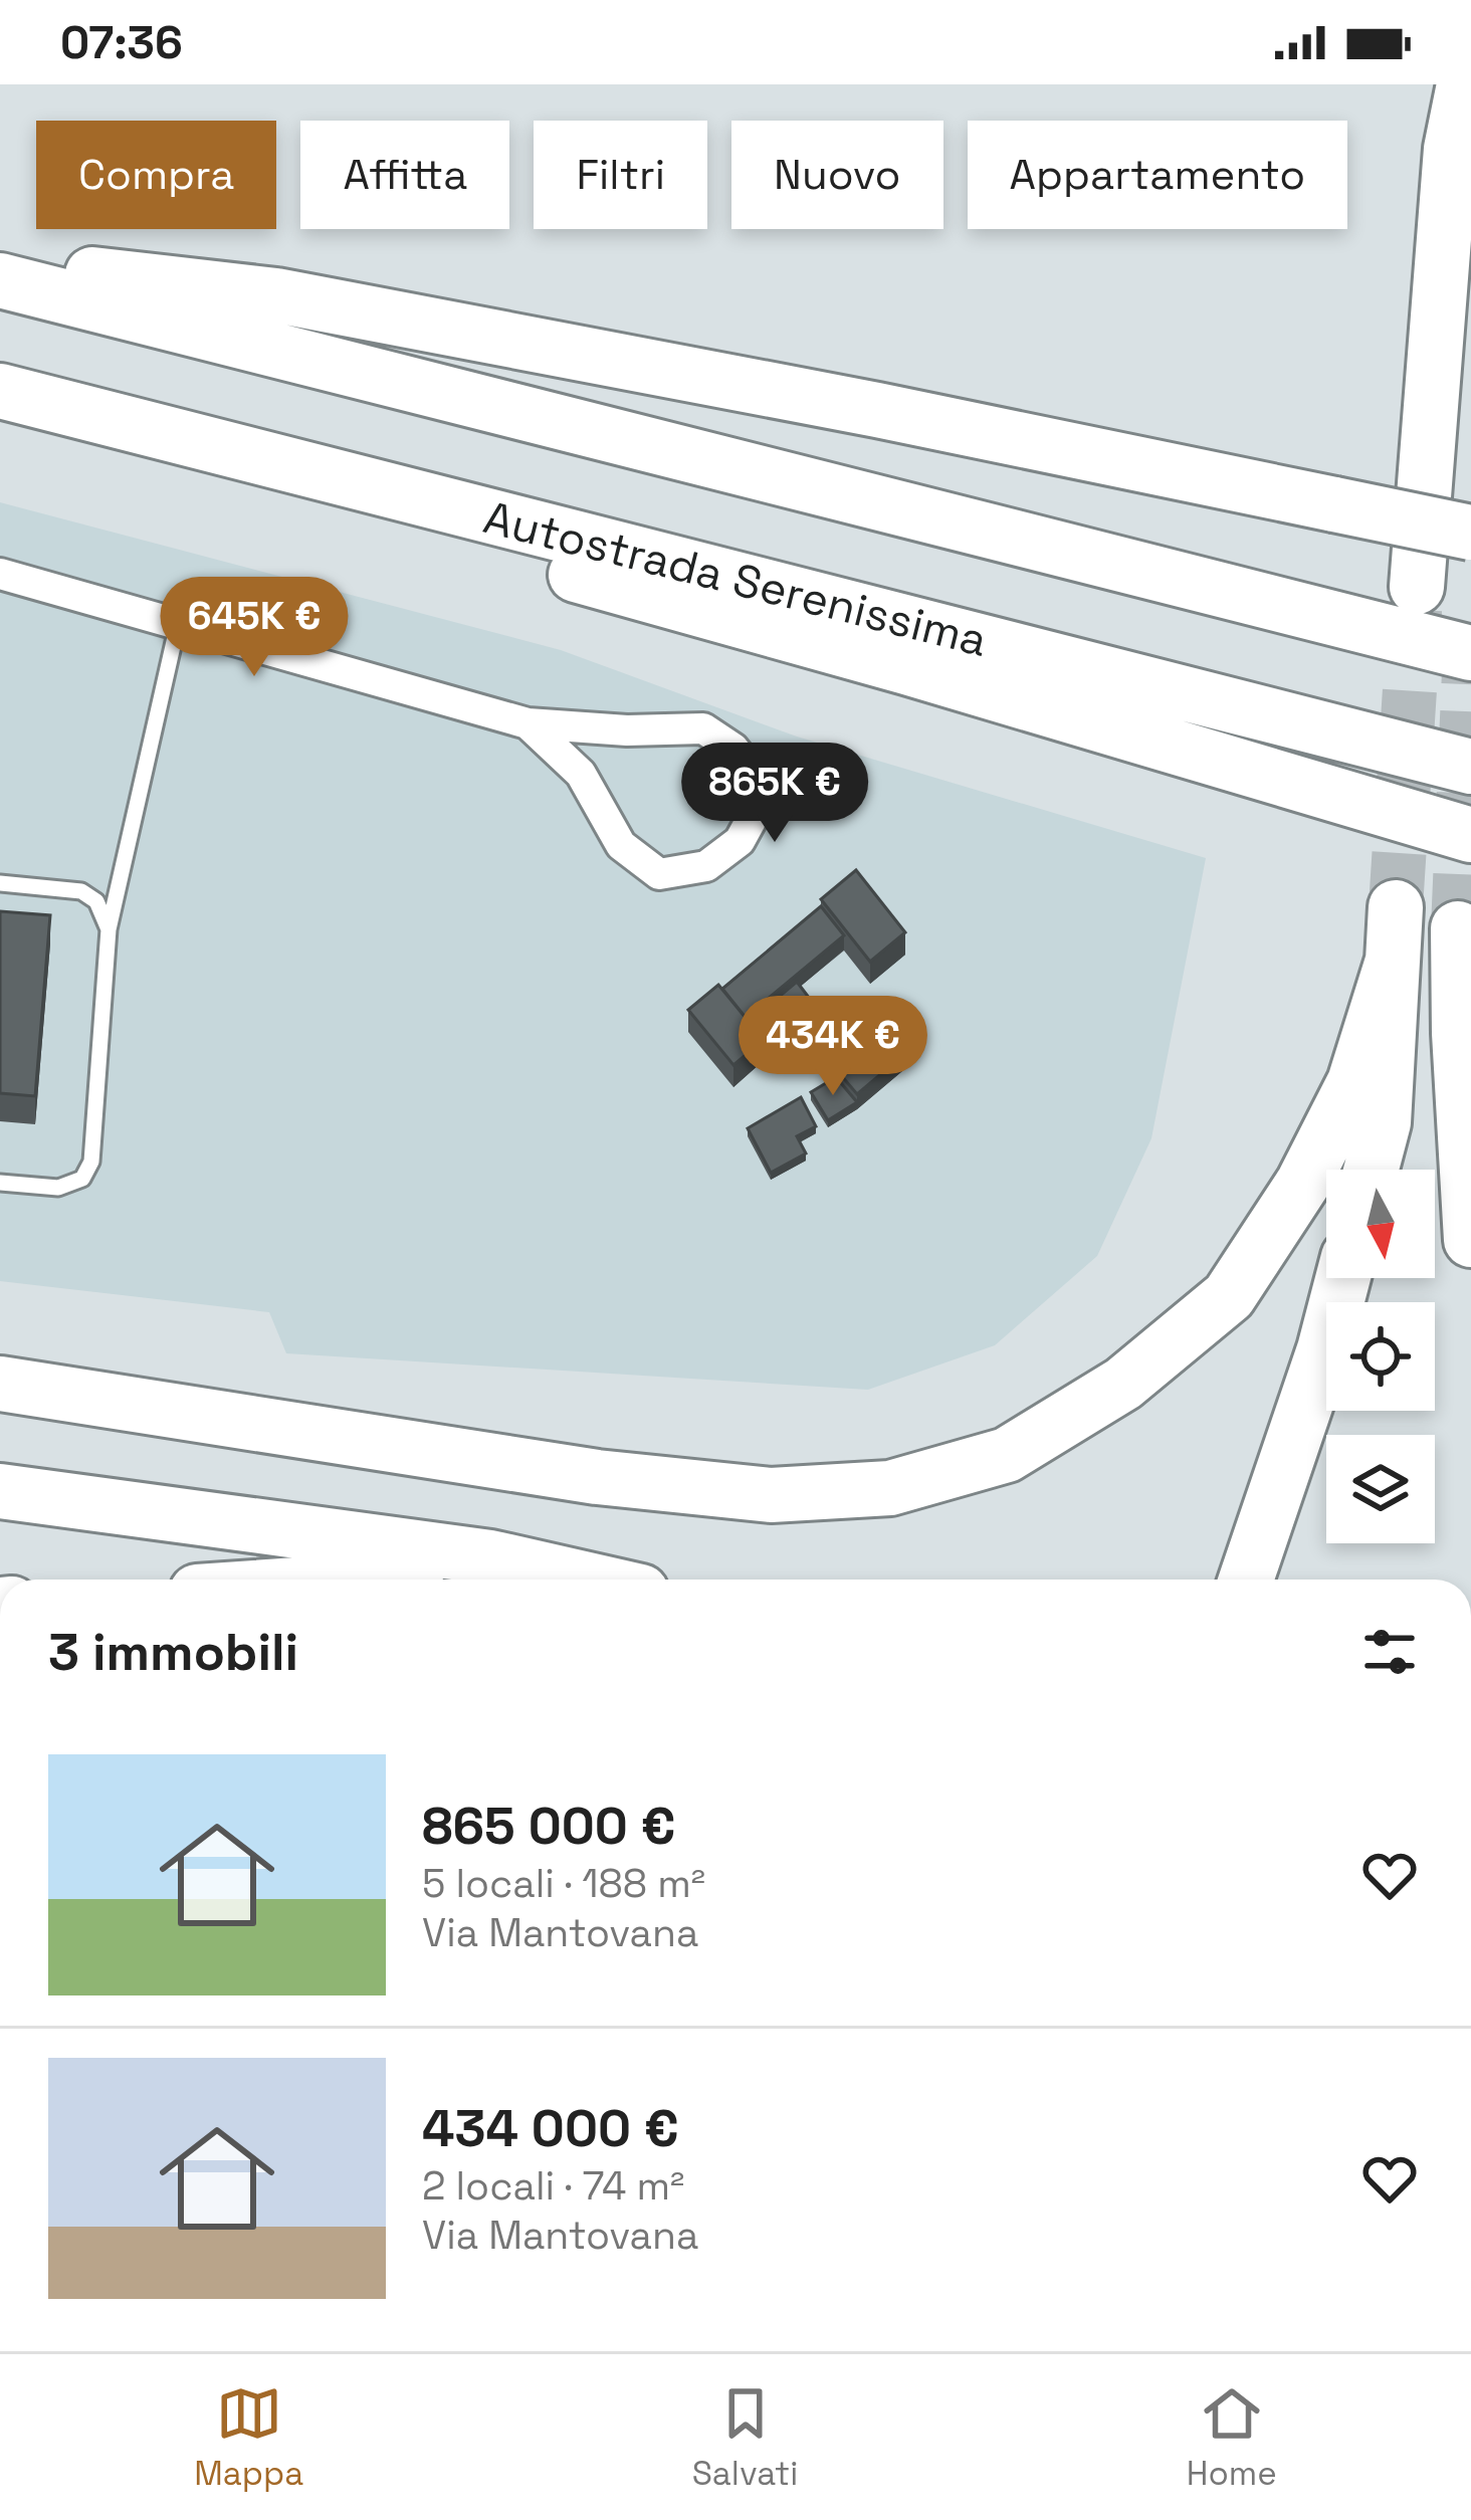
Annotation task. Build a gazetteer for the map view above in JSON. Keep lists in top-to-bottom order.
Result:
{
  "streets": {
    "highway": ["Autostrada Serenissima"]
  },
  "north": "bottom",
  "page": {
    "status": "07:36",
    "chip": [
      "Compra",
      "Affitta",
      "Filtri",
      "Nuovo",
      "Appartamento"
    ],
    "price": ["645K €", "865K €", "434K €"],
    "heading": "3 immobili",
    "list": [
      {
        "name": "865 000 €",
        "note": "5 locali · 188 m² · Via Mantovana"
      },
      {
        "name": "434 000 €",
        "note": "2 locali · 74 m² · Via Mantovana"
      }
    ],
    "tabs": ["Mappa", "Salvati", "Home"]
  }
}
